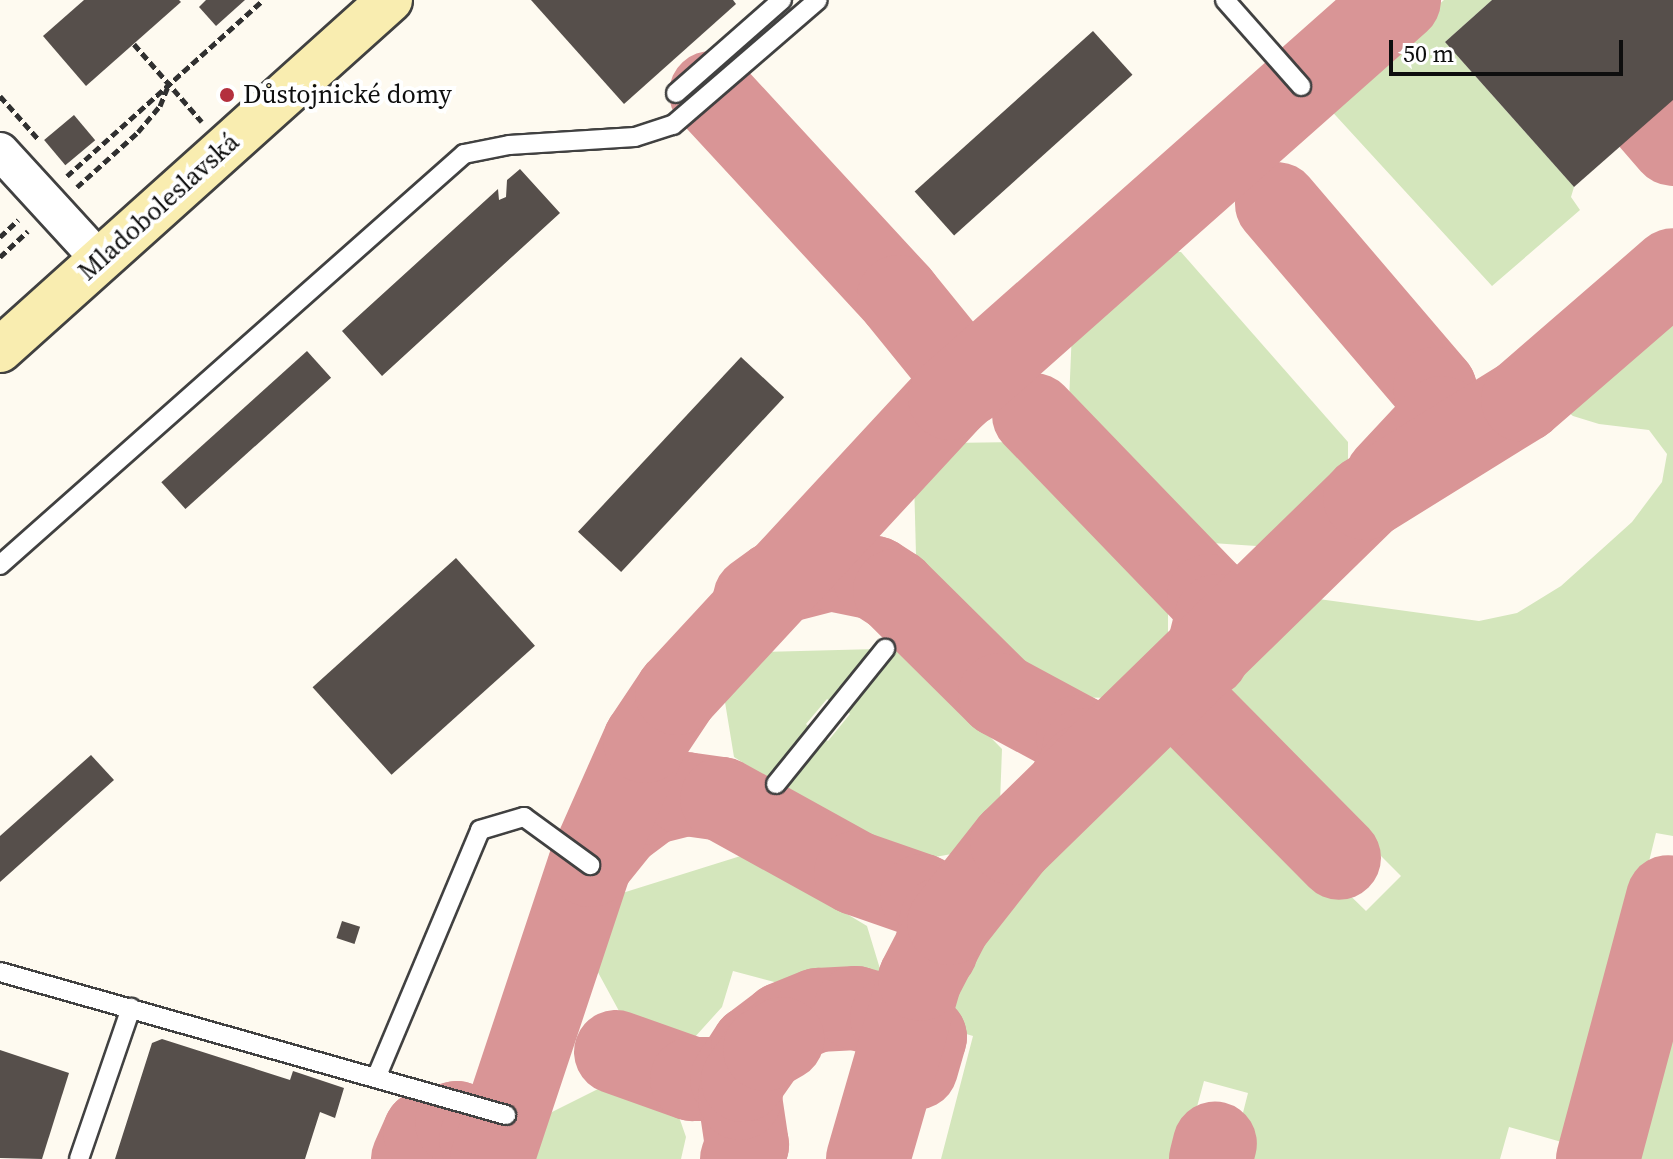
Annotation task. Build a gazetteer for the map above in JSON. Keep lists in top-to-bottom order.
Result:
{
  "streets": {
    "main road": ["Mladoboleslavská"]
  },
  "places": ["Důstojnické domy"],
  "scale_bar": "50 m"
}
